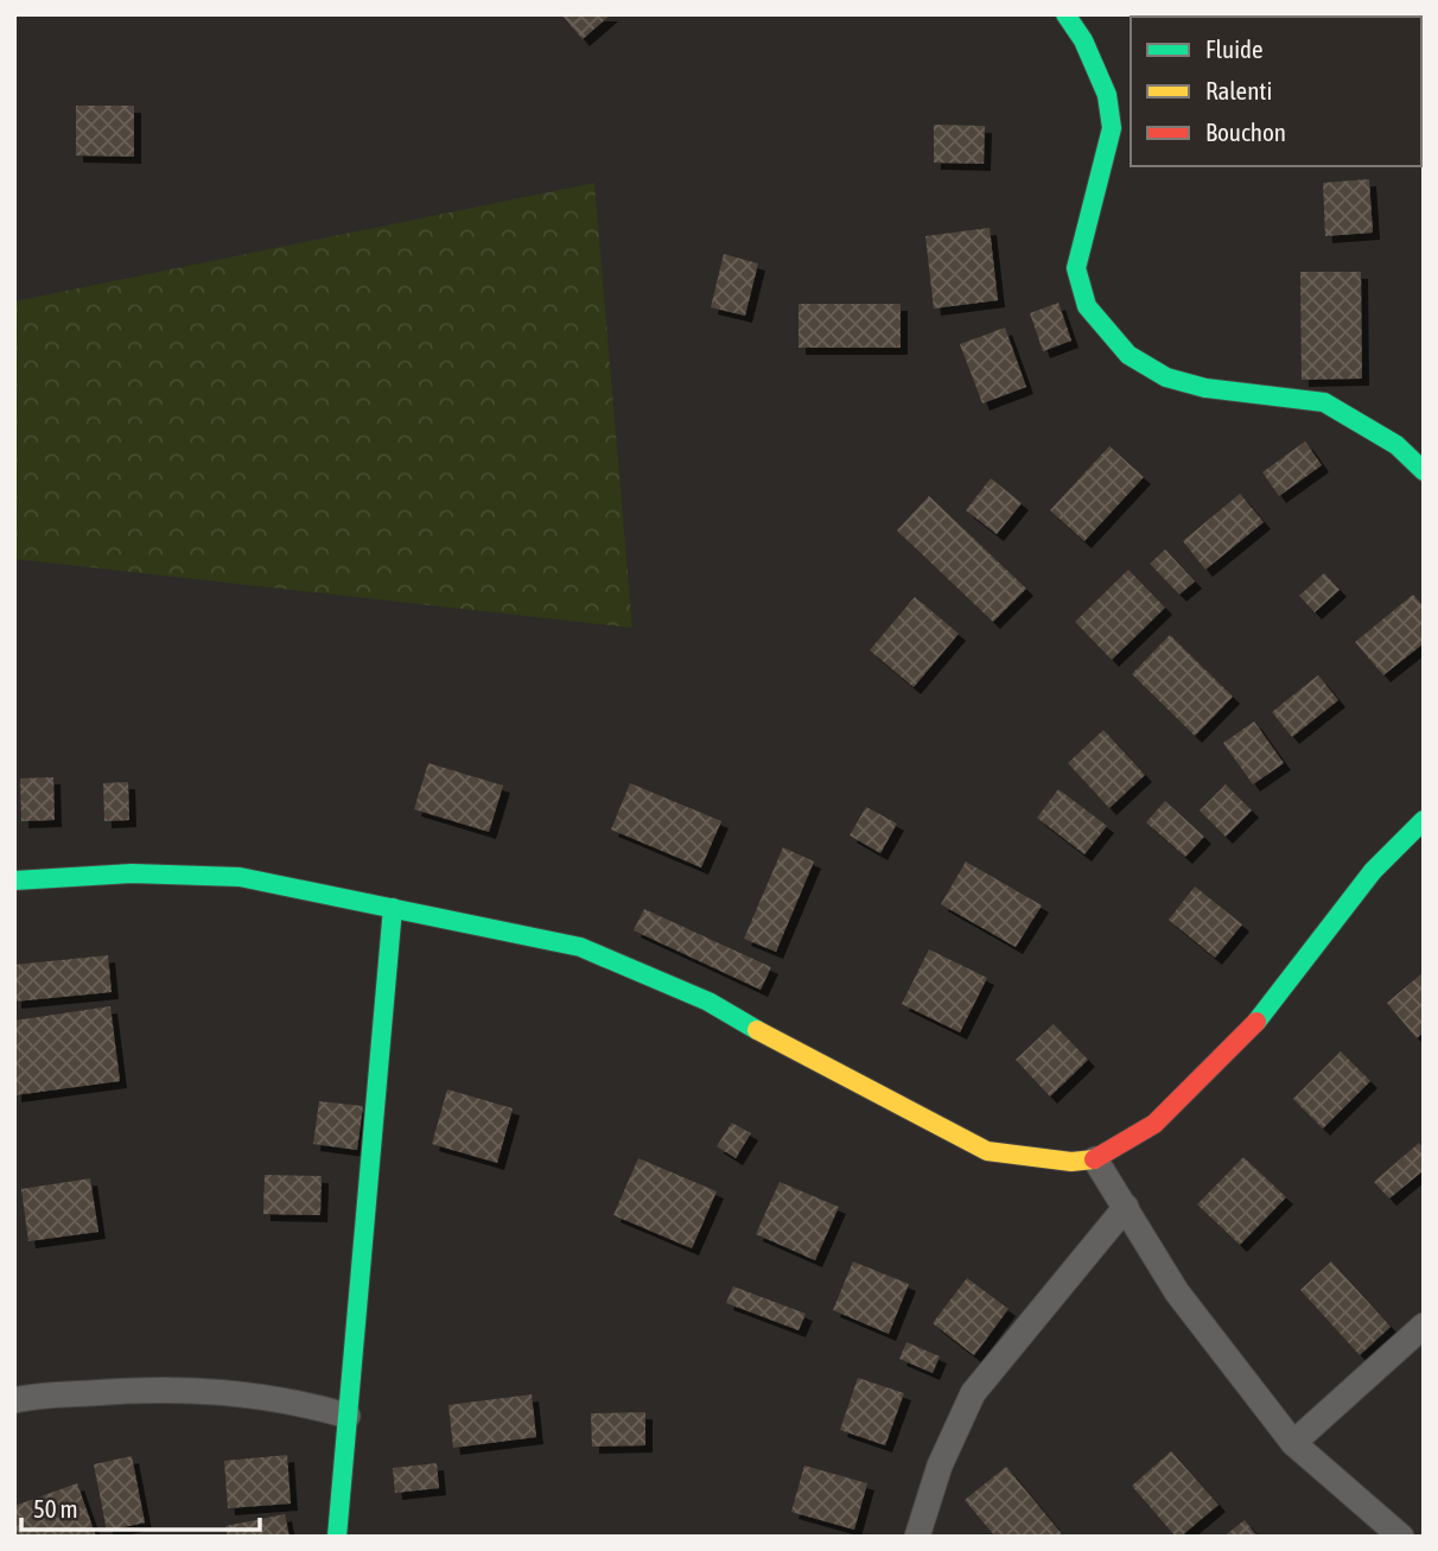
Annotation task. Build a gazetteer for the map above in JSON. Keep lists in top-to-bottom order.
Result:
{
  "legend": ["Fluide", "Ralenti", "Bouchon"],
  "scale_bar": "50 m"
}
